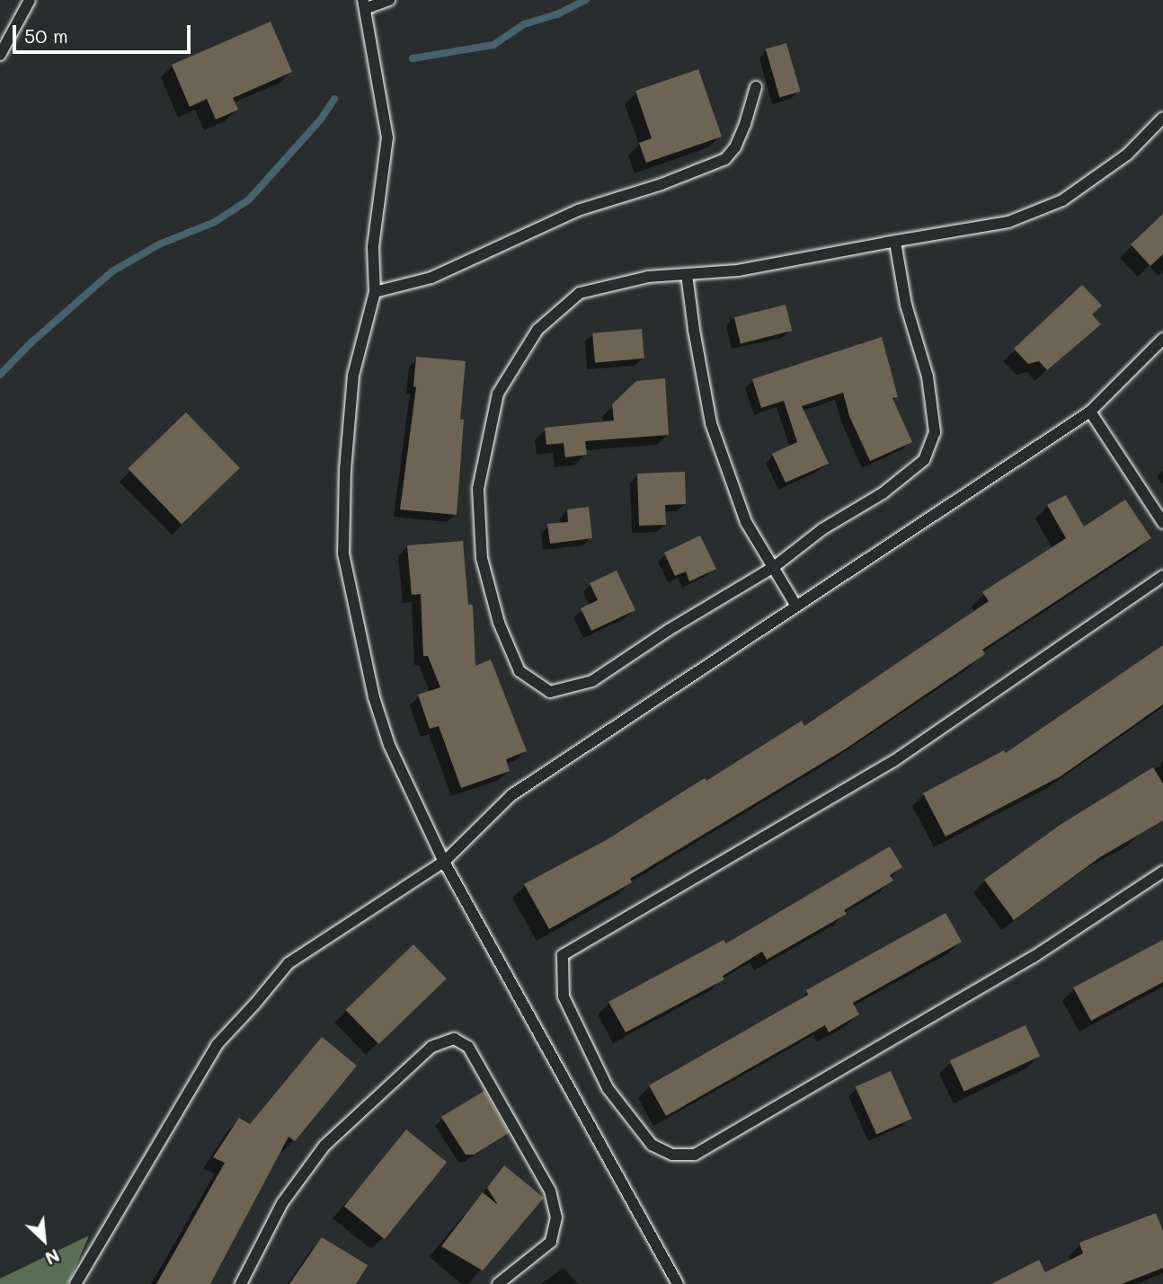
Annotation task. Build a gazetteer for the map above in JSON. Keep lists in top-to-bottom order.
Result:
{
  "scale_bar": "50 m",
  "north": "bottom right"
}
